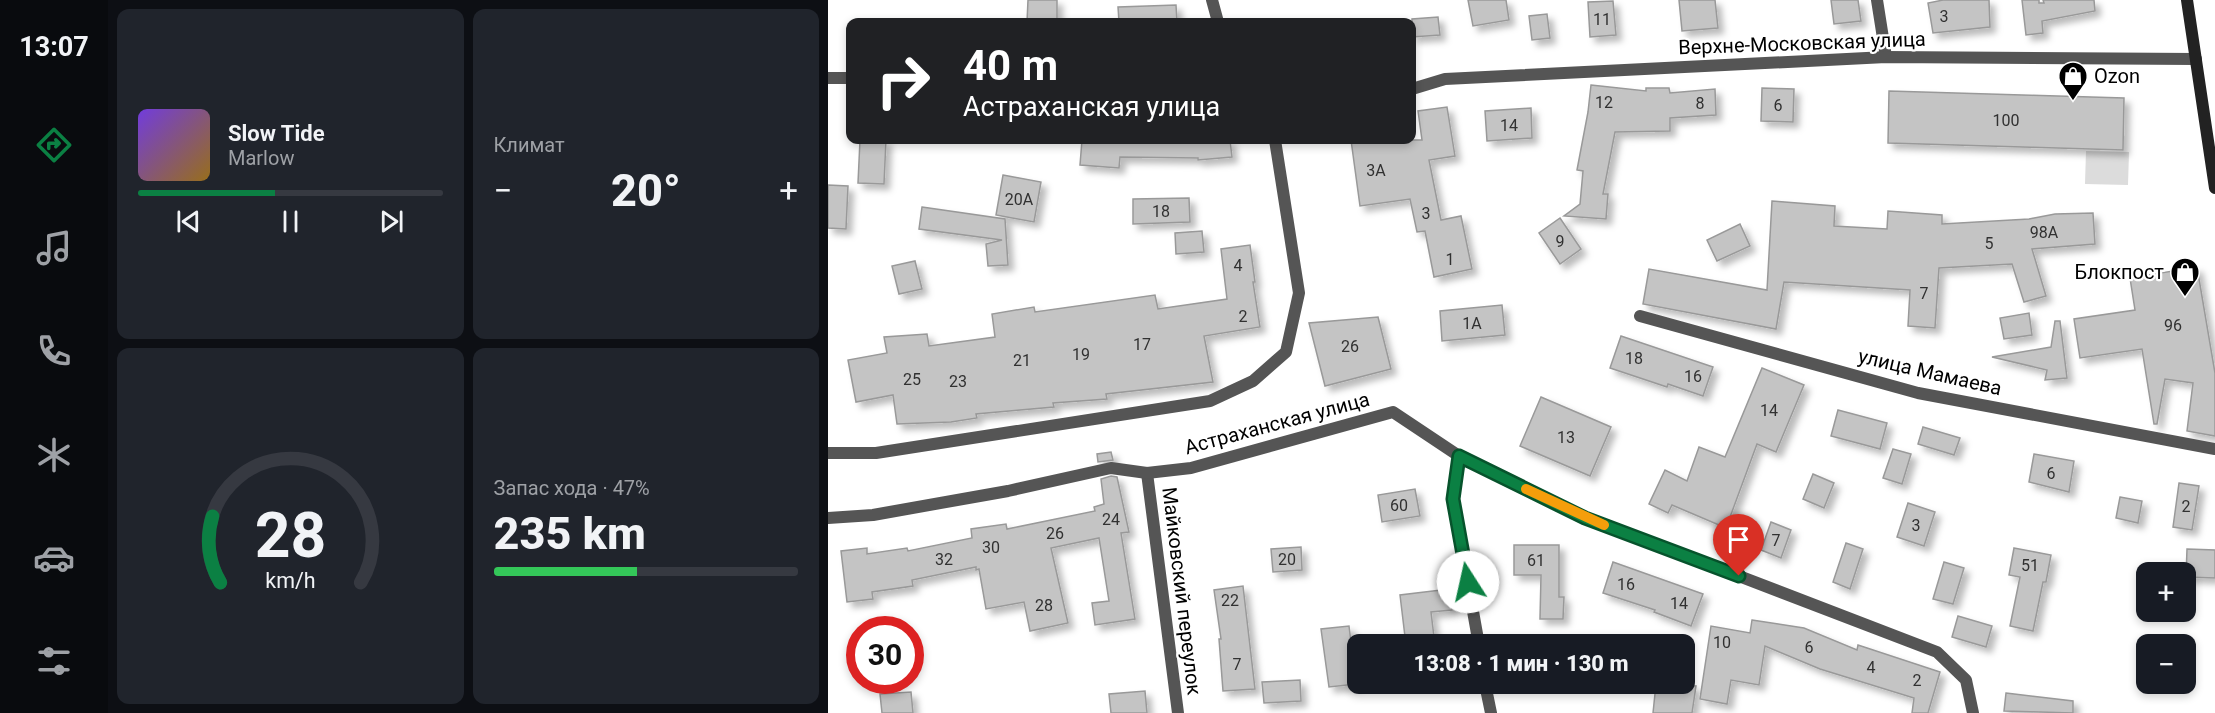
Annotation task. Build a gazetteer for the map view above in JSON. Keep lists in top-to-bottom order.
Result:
{
  "streets": {
    "street": [
      "Верхне-Московская улица",
      "улица Мамаева",
      "Астраханская улица",
      "Майковский переулок"
    ]
  },
  "crossings": [
    ["Астраханская улица", "Майковский переулок"]
  ],
  "places": {
    "shop": ["Ozon", "Блокпост"]
  },
  "house_numbers": [
    "3",
    "11",
    "12",
    "8",
    "6",
    "100",
    "14",
    "3А",
    "20А",
    "18",
    "3",
    "98А",
    "9",
    "5",
    "1",
    "4",
    "7",
    "2",
    "1А",
    "96",
    "17",
    "26",
    "19",
    "18",
    "21",
    "16",
    "25",
    "23",
    "14",
    "13",
    "6",
    "60",
    "2",
    "24",
    "3",
    "26",
    "7",
    "30",
    "32",
    "20",
    "61",
    "51",
    "16",
    "22",
    "14",
    "28",
    "10",
    "6",
    "7",
    "4",
    "2"
  ],
  "page": {
    "tabs": "13:07",
    "tile": [
      "Климат",
      ["Запас хода · 47%", "235 km"]
    ],
    "turn": ["40 m", "Астраханская улица"],
    "song": ["Slow Tide", "Marlow"],
    "heat": ["−", "20°", "+"],
    "map_buttons": ["+", "−"],
    "limit": "30",
    "trip": "13:08 · 1 мин · 130 m",
    "gauge": ["28", "km/h"]
  }
}
